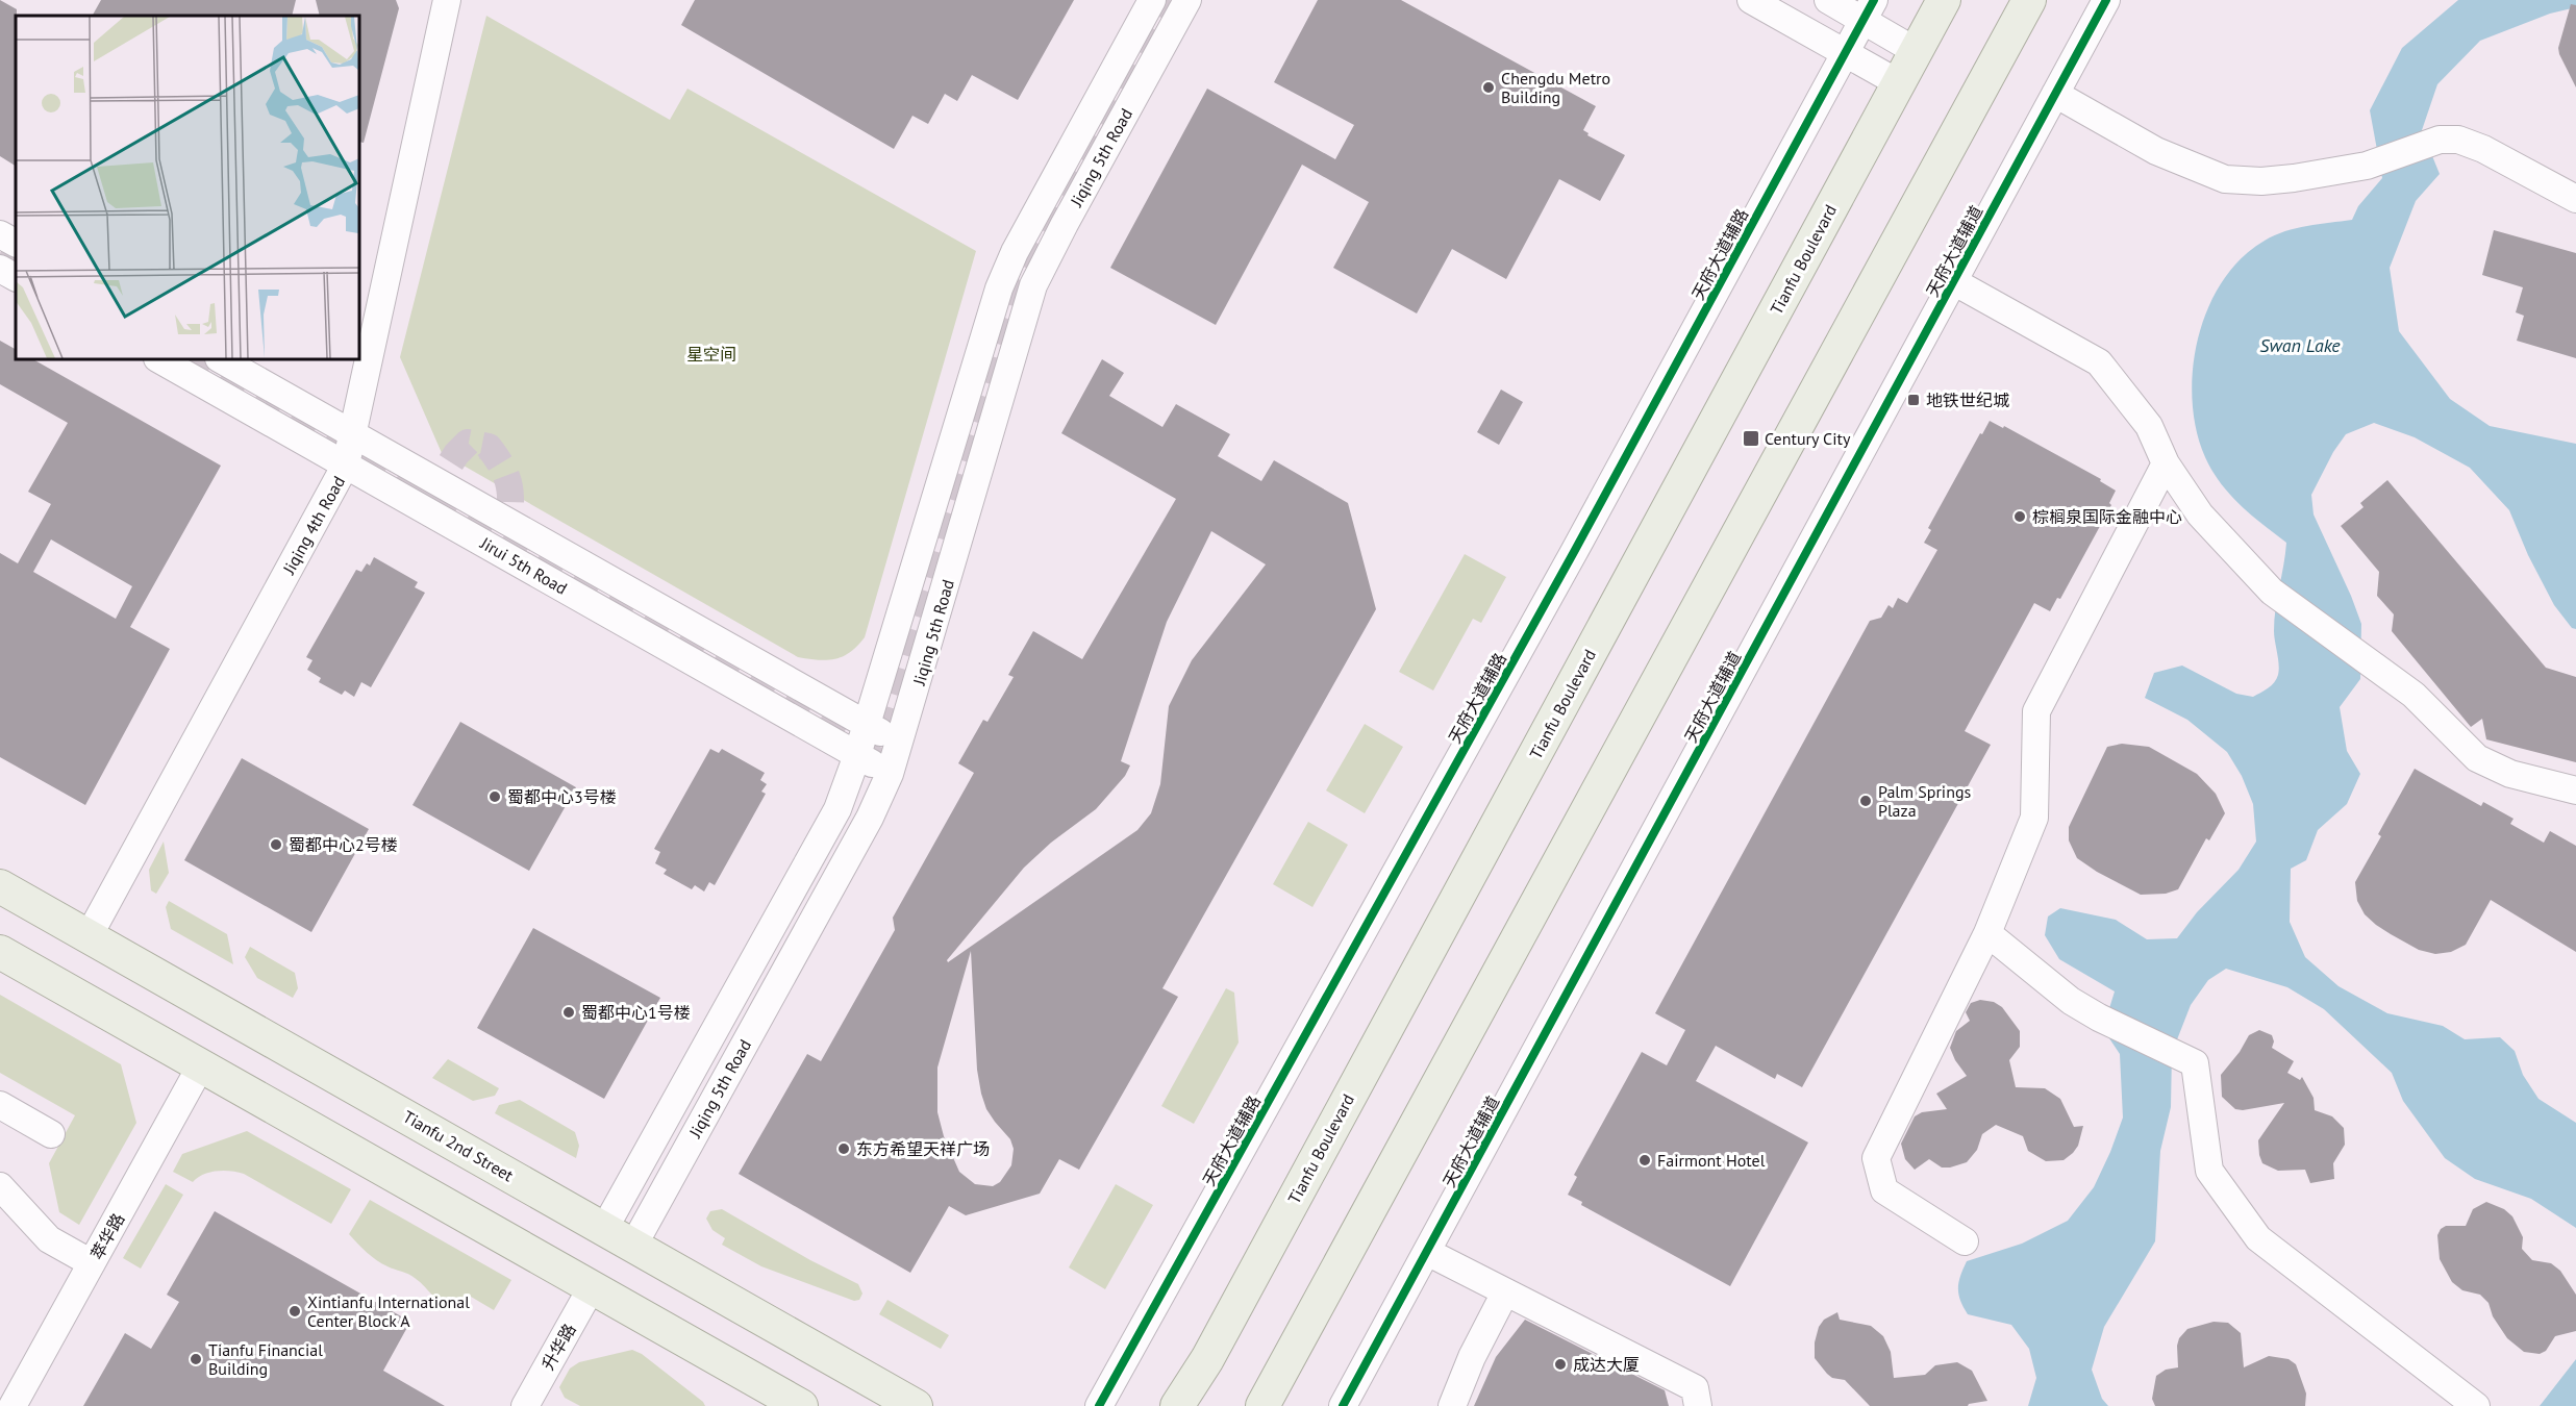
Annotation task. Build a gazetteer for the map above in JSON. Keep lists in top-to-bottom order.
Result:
{
  "streets": {
    "main road": ["Tianfu Boulevard", "Tianfu 2nd Street"],
    "street": [
      "Jiqing 5th Road",
      "天府大道辅道",
      "天府大道辅路",
      "Jiqing 4th Road",
      "Jirui 5th Road",
      "萃华路",
      "升华路"
    ]
  },
  "crossings": [
    ["Jiqing 5th Road", "Jirui 5th Road"],
    ["Jiqing 5th Road", "Tianfu 2nd Street"],
    ["Jiqing 4th Road", "Jirui 5th Road"],
    ["Jiqing 4th Road", "Tianfu 2nd Street"]
  ],
  "water": ["Swan Lake"],
  "parks": ["星空间"],
  "places": {
    "other": [
      "Chengdu Metro Building",
      "棕榈泉国际金融中心",
      "蜀都中心3号楼",
      "Palm Springs Plaza",
      "蜀都中心2号楼",
      "蜀都中心1号楼",
      "东方希望天祥广场",
      "Fairmont Hotel",
      "Xintianfu International Center Block A",
      "Tianfu Financial Building",
      "成达大厦"
    ],
    "transit": ["地铁世纪城", "Century City"]
  }
}
